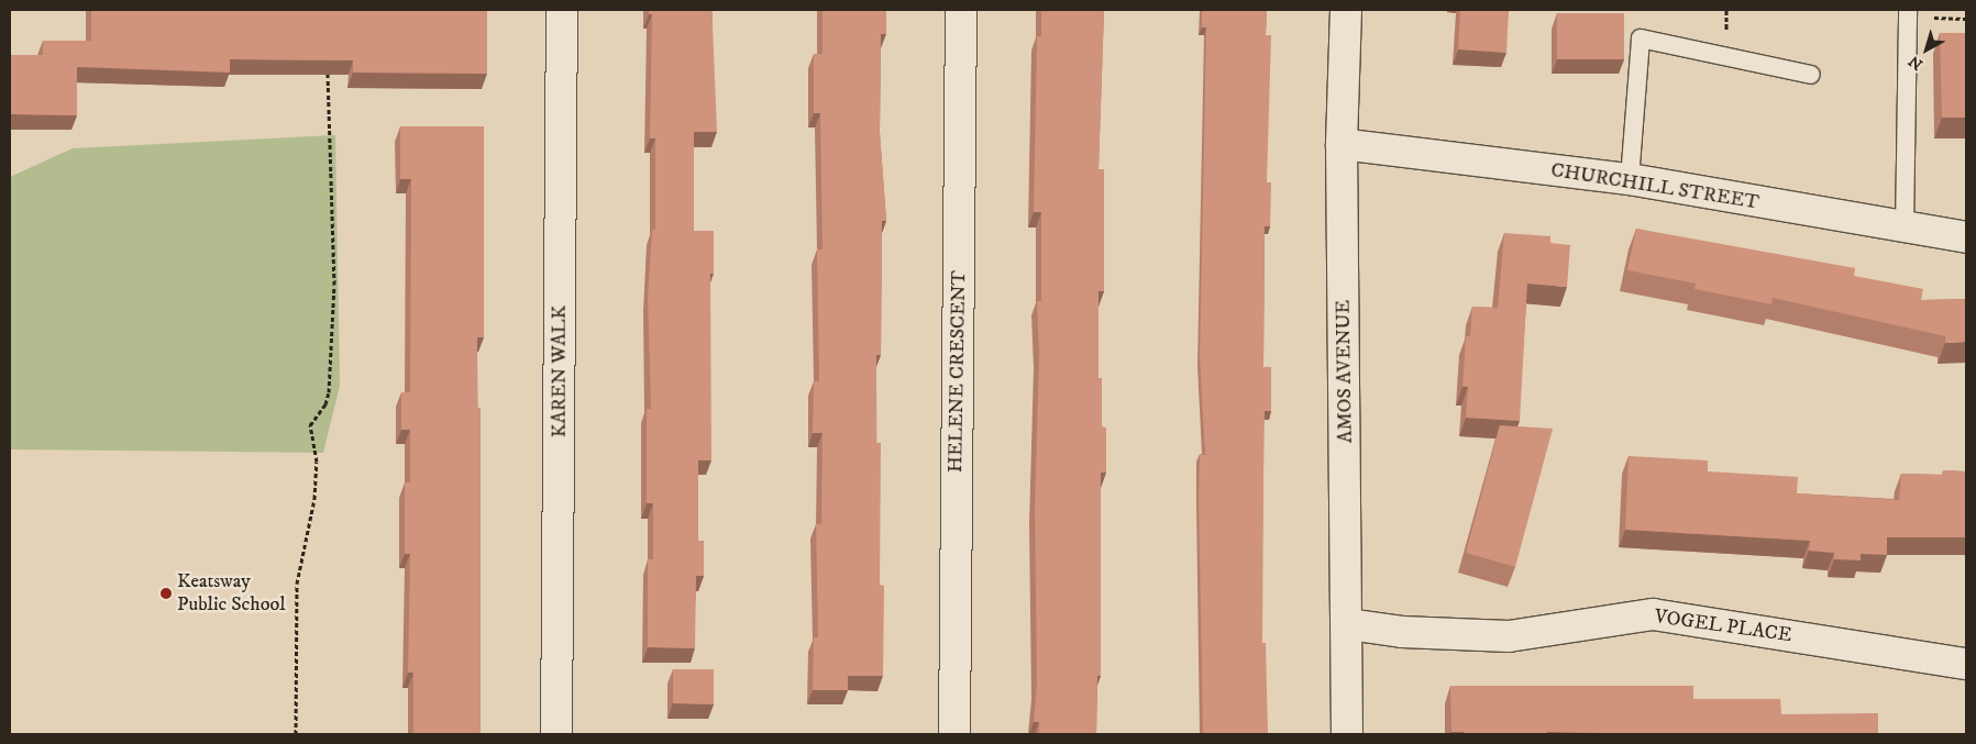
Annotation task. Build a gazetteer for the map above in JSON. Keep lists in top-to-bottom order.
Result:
{
  "streets": {
    "street": [
      "CHURCHILL STREET",
      "KAREN WALK",
      "HELENE CRESCENT",
      "AMOS AVENUE",
      "VOGEL PLACE"
    ]
  },
  "crossings": [
    ["CHURCHILL STREET", "AMOS AVENUE"],
    ["AMOS AVENUE", "VOGEL PLACE"]
  ],
  "places": ["Keatsway Public School"],
  "north": "bottom left"
}
